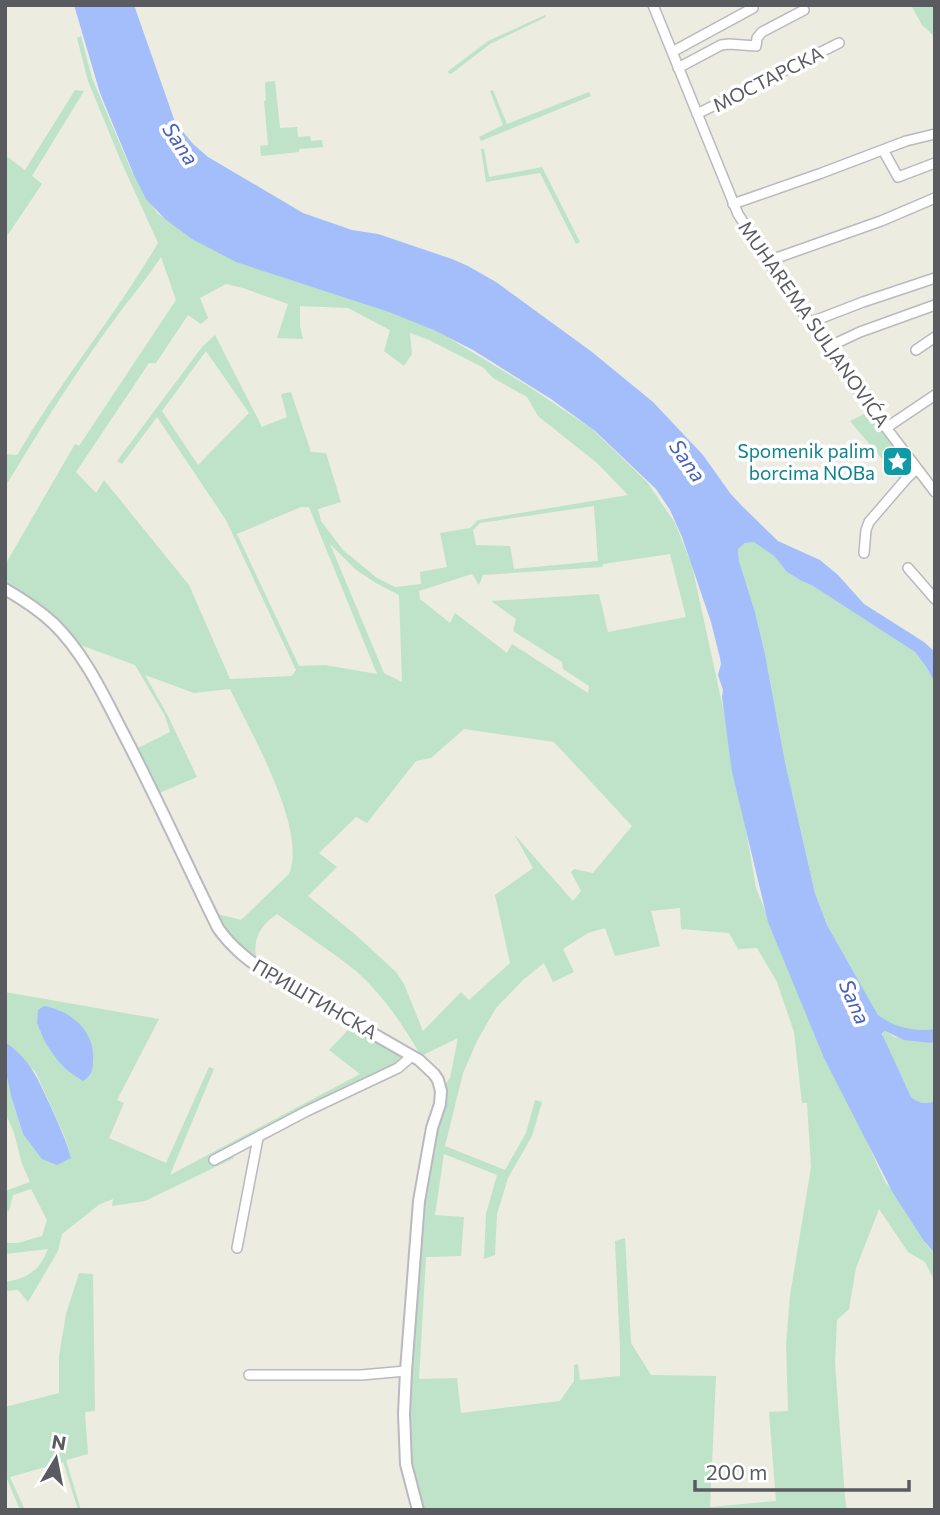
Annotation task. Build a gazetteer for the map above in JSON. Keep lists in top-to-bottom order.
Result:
{
  "streets": {
    "street": ["МОСТАРСКА", "MUHAREMA SULJANOVIĆA", "ПРИШТИНСКА"]
  },
  "crossings": [
    ["МОСТАРСКА", "MUHAREMA SULJANOVIĆA"]
  ],
  "water": ["Sana"],
  "places": {
    "place": ["Spomenik palim borcima NOBa"]
  },
  "scale_bar": "200 m",
  "north": "top"
}
